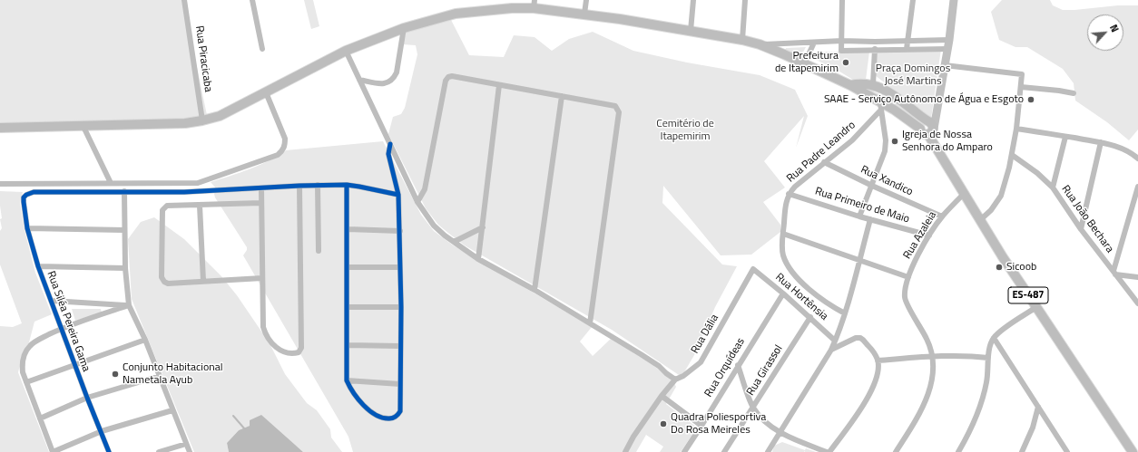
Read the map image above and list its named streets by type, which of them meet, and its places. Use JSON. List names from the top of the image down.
{
  "streets": {
    "main road": ["ES-487"],
    "street": [
      "Rua Piracicaba",
      "Rua Padre Leandro",
      "Rua Xandico",
      "Rua Primeiro de Maio",
      "Rua João Bechara",
      "Rua Azaleia",
      "Rua Hortênsia",
      "Rua Siléa Pereira Gama",
      "Rua Dália",
      "Rua Orquídeas",
      "Rua Girassol"
    ]
  },
  "crossings": [
    ["Rua Padre Leandro", "Rua Xandico"],
    ["Rua Padre Leandro", "Rua Primeiro de Maio"],
    ["Rua Padre Leandro", "ES-487"],
    ["Rua Xandico", "Rua Azaleia"],
    ["Rua Primeiro de Maio", "Rua Azaleia"],
    ["Rua Azaleia", "ES-487"],
    ["Rua Hortênsia", "Rua Dália"],
    ["Rua Hortênsia", "Rua Orquídeas"],
    ["Rua Hortênsia", "Rua Girassol"]
  ],
  "parks": ["Praça Domingos José Martins", "Cemitério de Itapemirim"],
  "places": [
    "Prefeitura de Itapemirim",
    "SAAE - Serviço Autônomo de Água e Esgoto",
    "Igreja de Nossa Senhora do Amparo",
    "Sicoob",
    "Conjunto Habitacional Nametala Ayub",
    "Quadra Poliesportiva Do Rosa Meireles"
  ],
  "north": "top right"
}
